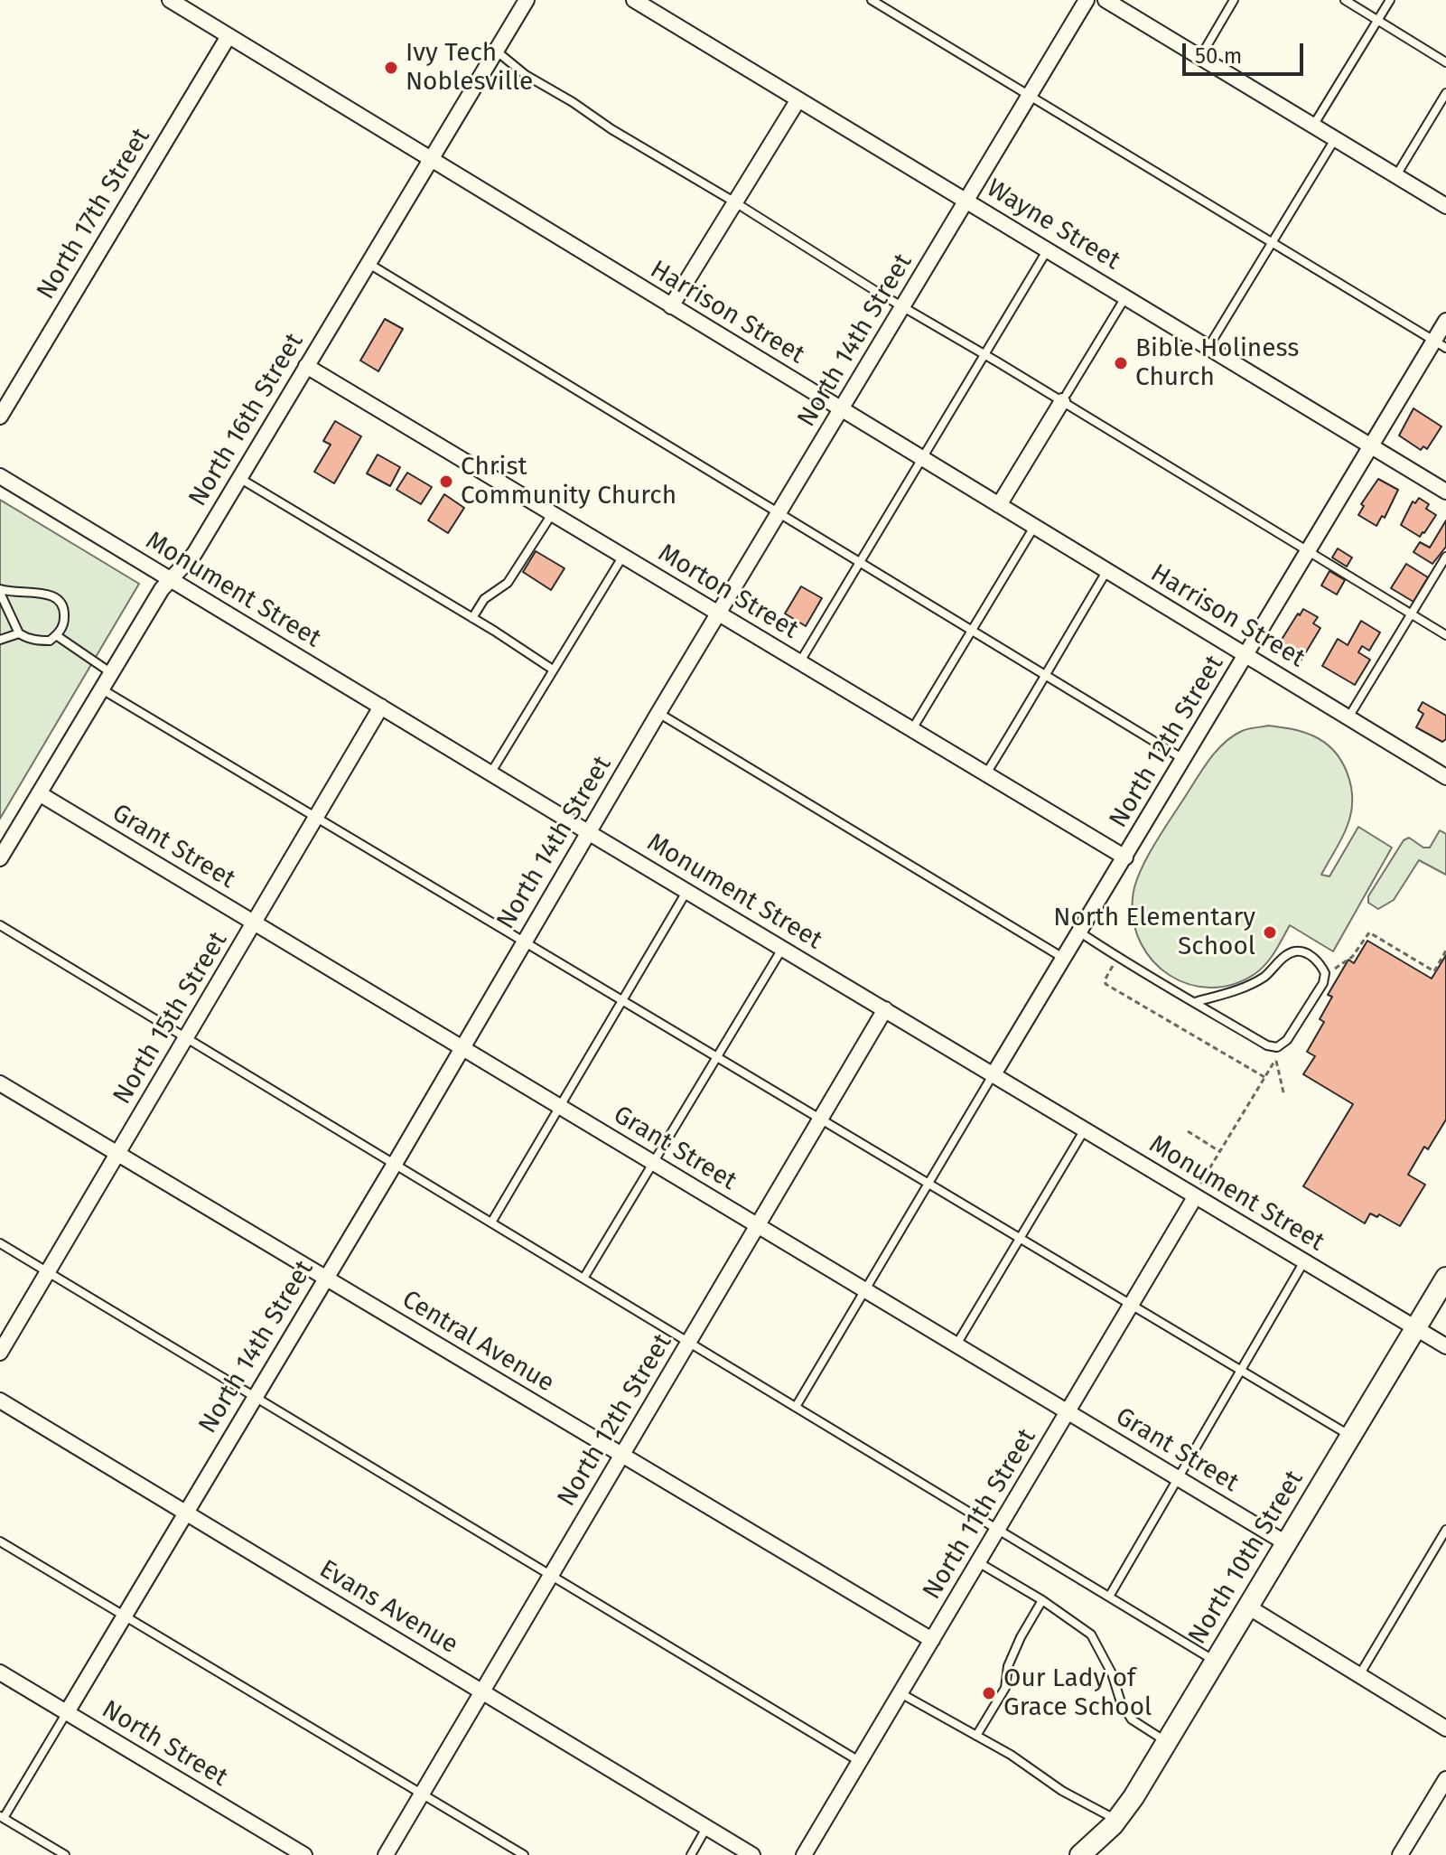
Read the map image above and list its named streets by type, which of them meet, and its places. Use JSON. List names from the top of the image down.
{
  "streets": {
    "main road": ["North 10th Street"],
    "street": [
      "North 17th Street",
      "Wayne Street",
      "Harrison Street",
      "North 14th Street",
      "North 16th Street",
      "Monument Street",
      "Morton Street",
      "North 12th Street",
      "Grant Street",
      "North 15th Street",
      "Central Avenue",
      "North 11th Street",
      "Evans Avenue",
      "North Street"
    ]
  },
  "crossings": [
    ["North 17th Street", "Harrison Street"],
    ["Wayne Street", "North 14th Street"],
    ["Wayne Street", "North 12th Street"],
    ["Harrison Street", "North 14th Street"],
    ["Harrison Street", "North 16th Street"],
    ["Harrison Street", "North 12th Street"],
    ["North 14th Street", "Monument Street"],
    ["North 14th Street", "Morton Street"],
    ["North 14th Street", "Grant Street"],
    ["North 14th Street", "Central Avenue"],
    ["North 14th Street", "Evans Avenue"],
    ["North 14th Street", "North Street"],
    ["North 16th Street", "Monument Street"],
    ["North 16th Street", "Morton Street"],
    ["North 16th Street", "Grant Street"],
    ["Monument Street", "North 12th Street"],
    ["Monument Street", "North 15th Street"],
    ["Monument Street", "North 11th Street"],
    ["Monument Street", "North 10th Street"],
    ["Morton Street", "North 12th Street"],
    ["North 12th Street", "Grant Street"],
    ["North 12th Street", "Central Avenue"],
    ["North 12th Street", "Evans Avenue"],
    ["Grant Street", "North 15th Street"],
    ["Grant Street", "North 11th Street"],
    ["Grant Street", "North 10th Street"],
    ["North 15th Street", "Central Avenue"],
    ["Central Avenue", "North 11th Street"]
  ],
  "places": [
    "Ivy Tech Noblesville",
    "Bible Holiness Church",
    "Christ Community Church",
    "North Elementary School",
    "Our Lady of Grace School"
  ],
  "scale_bar": "50 m"
}
